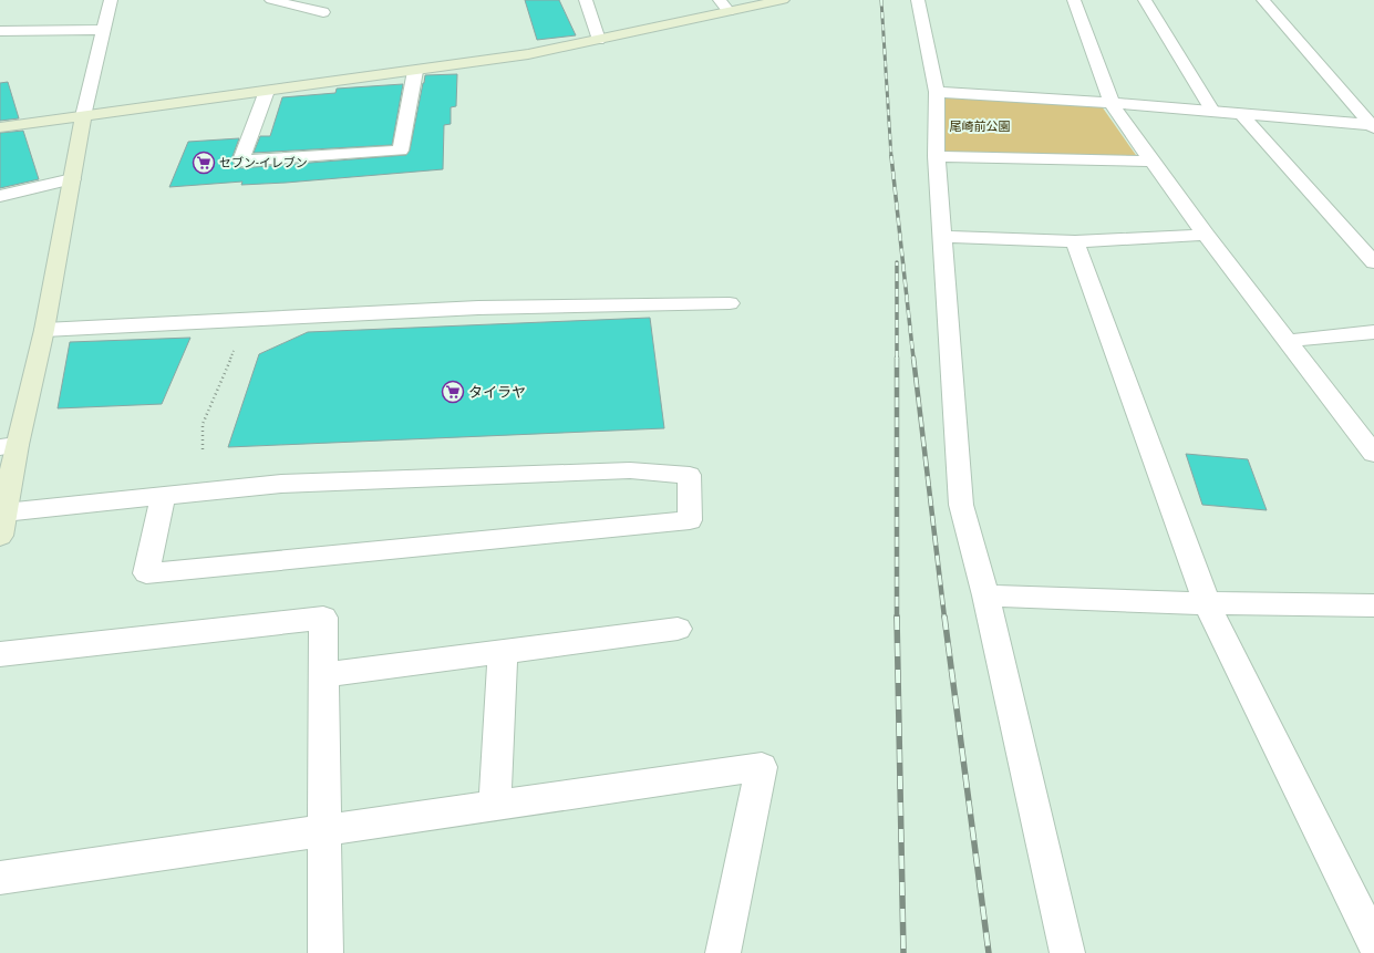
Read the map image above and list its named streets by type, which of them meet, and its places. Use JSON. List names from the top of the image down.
{
  "parks": ["尾崎前公園"],
  "places": {
    "supermarket": ["セブン-イレブン", "タイラヤ"]
  }
}
